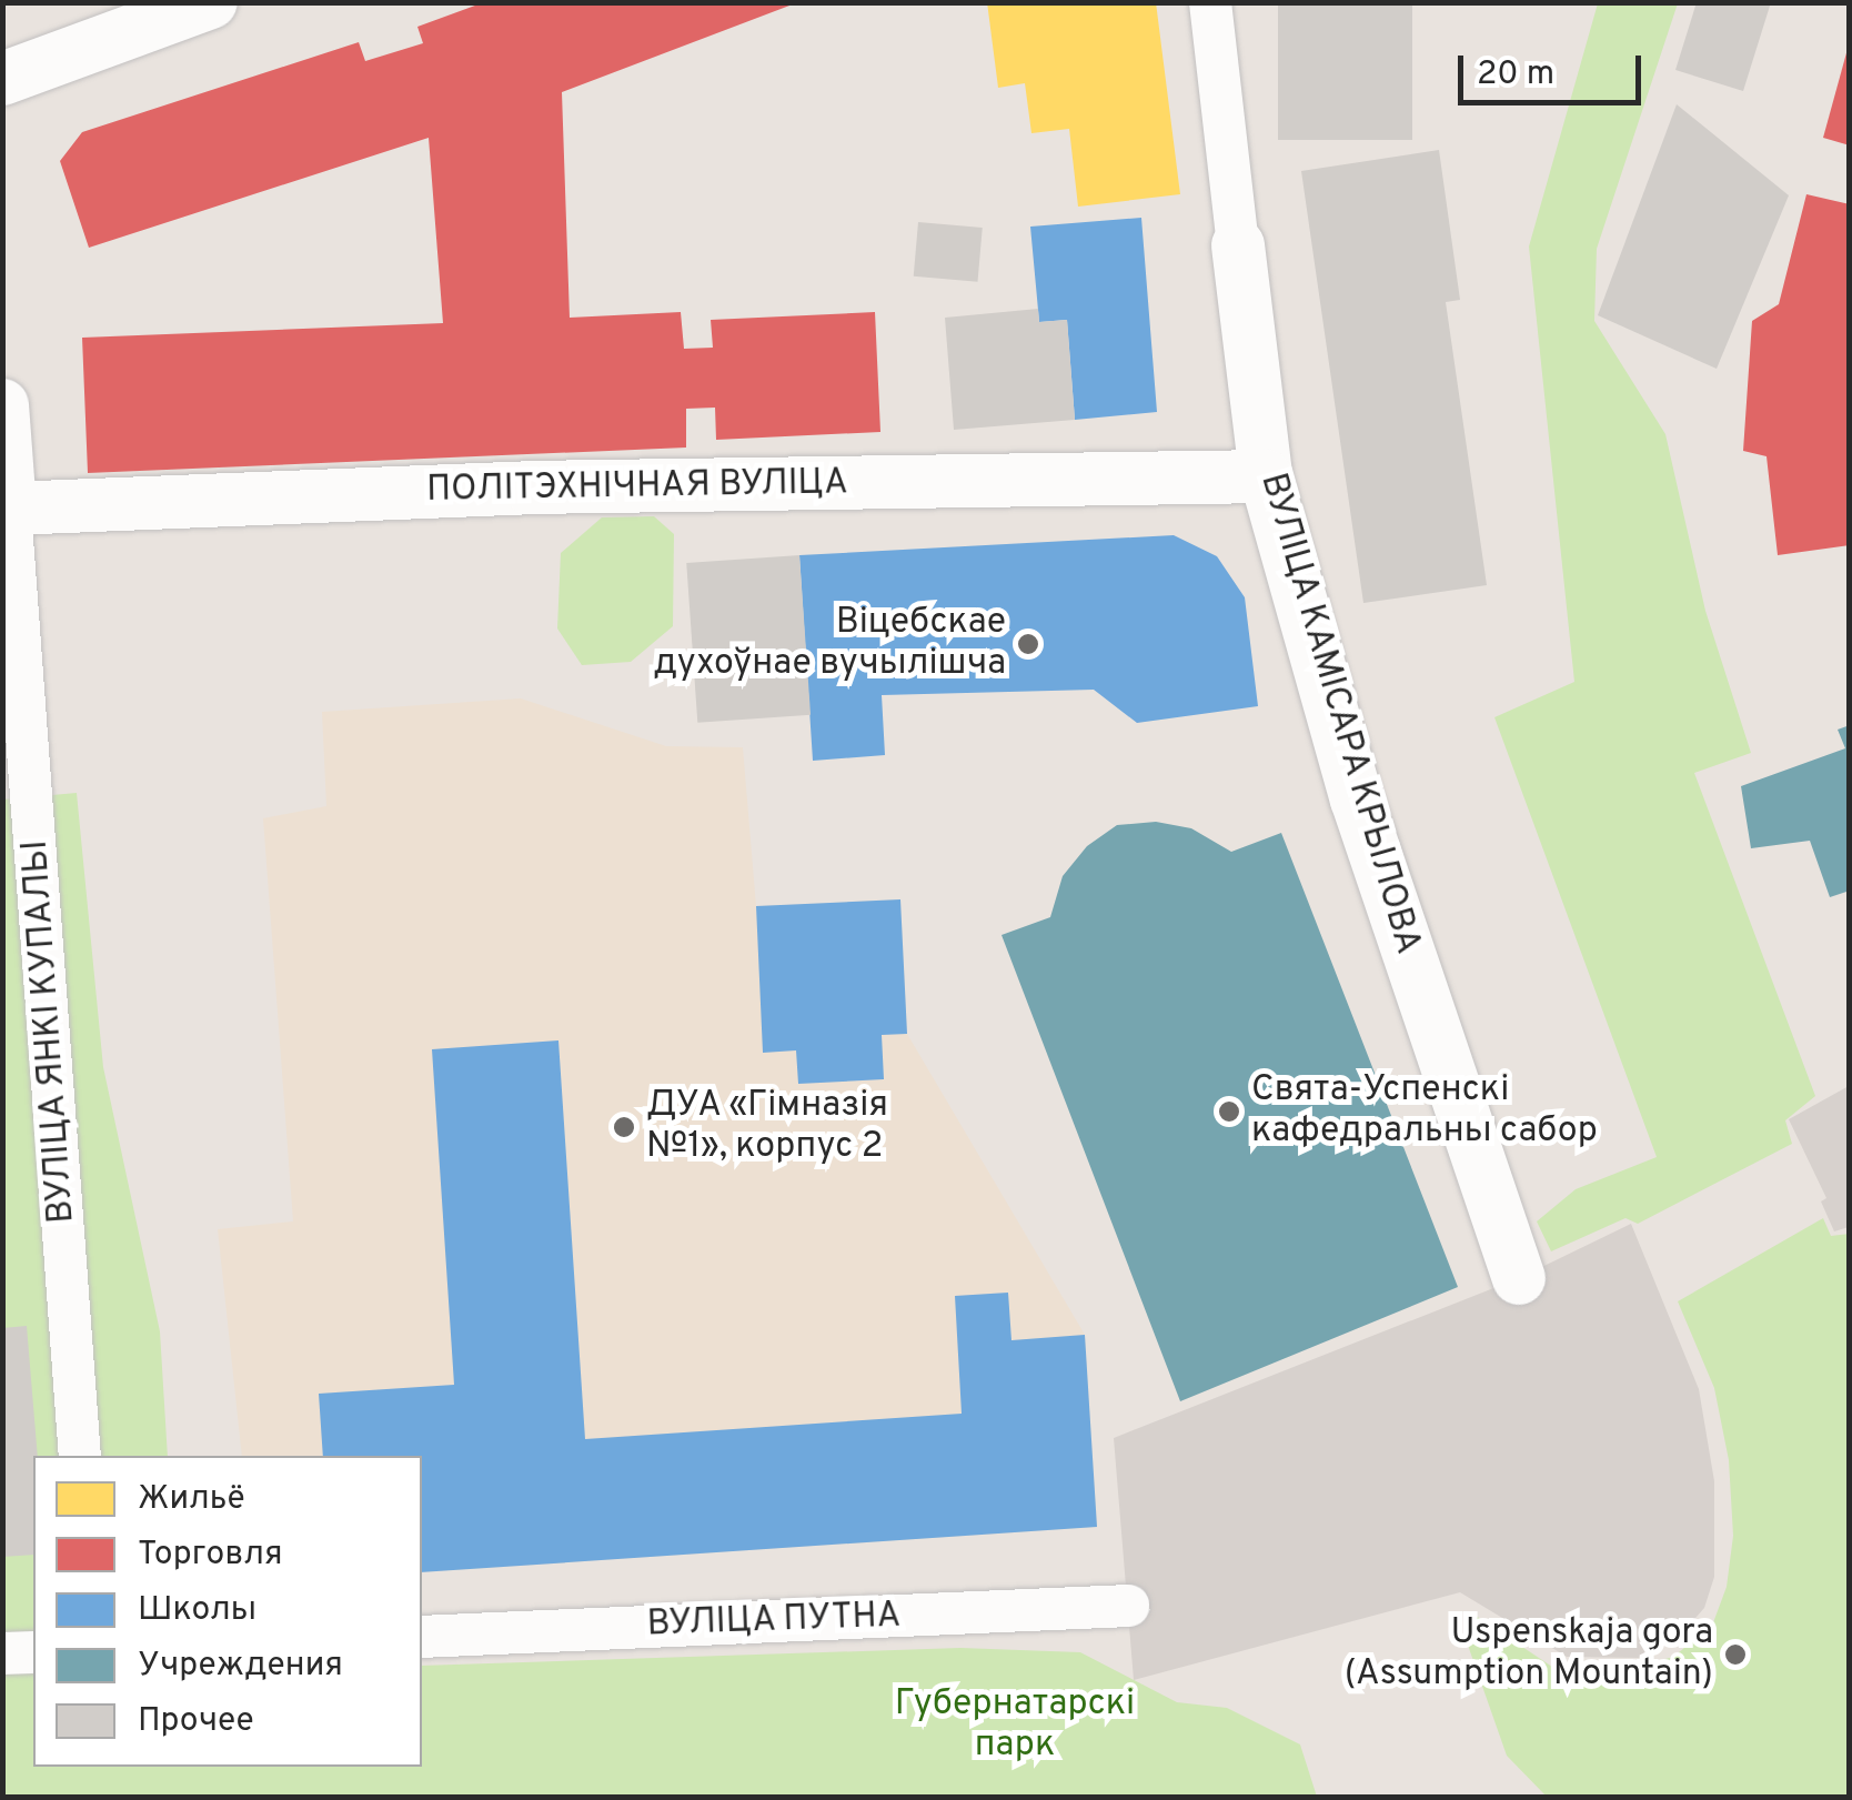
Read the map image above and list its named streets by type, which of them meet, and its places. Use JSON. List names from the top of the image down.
{
  "streets": {
    "street": [
      "ПОЛІТЭХНІЧНАЯ ВУЛІЦА",
      "ВУЛІЦА КАМІСАРА КРЫЛОВА",
      "ВУЛІЦА ЯНКІ КУПАЛЫ",
      "ВУЛІЦА ПУТНА"
    ]
  },
  "crossings": [
    ["ПОЛІТЭХНІЧНАЯ ВУЛІЦА", "ВУЛІЦА КАМІСАРА КРЫЛОВА"],
    ["ПОЛІТЭХНІЧНАЯ ВУЛІЦА", "ВУЛІЦА ЯНКІ КУПАЛЫ"]
  ],
  "parks": ["Губернатарскі парк"],
  "places": [
    "Віцебскае духоўнае вучылішча",
    "Свята-Успенскі кафедральны сабор",
    "ДУА «Гімназія №1», корпус 2",
    "Uspenskaja gora (Assumption Mountain)"
  ],
  "legend": [
    "Жильё",
    "Торговля",
    "Школы",
    "Учреждения",
    "Прочее"
  ],
  "scale_bar": "20 m"
}
